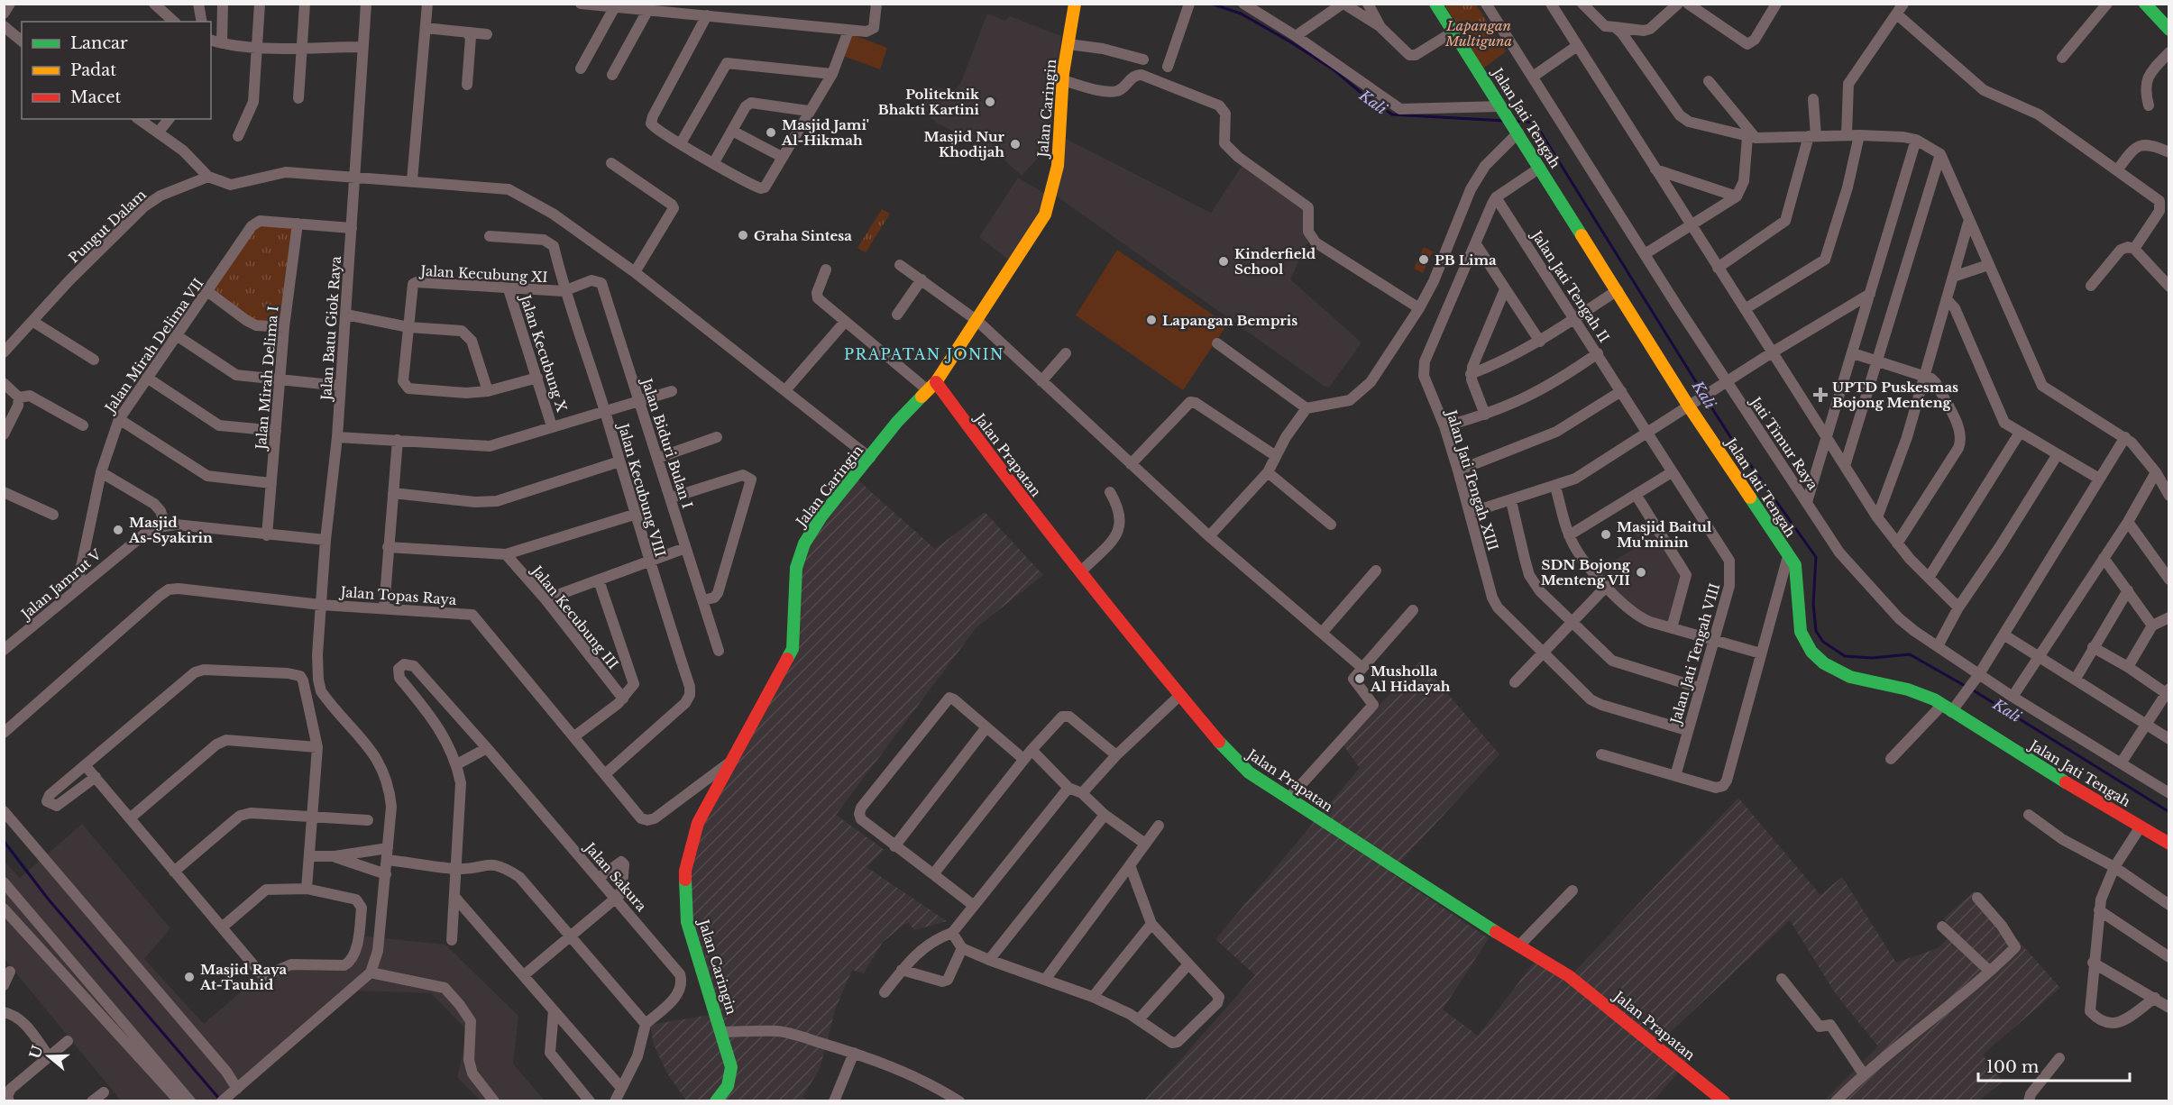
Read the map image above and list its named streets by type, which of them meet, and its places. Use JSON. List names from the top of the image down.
{
  "streets": {
    "main road": ["Jalan Caringin", "Jalan Jati Tengah", "Jalan Prapatan"],
    "street": [
      "Pungut Dalam",
      "Jalan Kecubung XI",
      "Jalan Jati Tengah II",
      "Jalan Batu Giok Raya",
      "Jalan Mirah Delima VII",
      "Jalan Kecubung X",
      "Jalan Mirah Delima I",
      "Jalan Biduri Bulan I",
      "Jati Timur Raya",
      "Jalan Jati Tengah XIII",
      "Jalan Kecubung VIII",
      "Jalan Jamrut V",
      "Jalan Topas Raya",
      "Jalan Kecubung III",
      "Jalan Jati Tengah VIII",
      "Jalan Sakura"
    ]
  },
  "crossings": [
    ["Jalan Caringin", "Jalan Prapatan"],
    ["Jalan Caringin", "Jalan Topas Raya"],
    ["Jalan Kecubung XI", "Jalan Kecubung X"],
    ["Jalan Kecubung XI", "Jalan Biduri Bulan I"],
    ["Jalan Kecubung XI", "Jalan Kecubung VIII"],
    ["Jalan Jati Tengah II", "Jalan Jati Tengah XIII"],
    ["Jalan Jati Tengah II", "Jalan Jati Tengah VIII"],
    ["Jalan Batu Giok Raya", "Jalan Mirah Delima VII"],
    ["Jalan Batu Giok Raya", "Jalan Jamrut V"],
    ["Jalan Batu Giok Raya", "Jalan Topas Raya"],
    ["Jalan Mirah Delima VII", "Jalan Mirah Delima I"],
    ["Jalan Mirah Delima VII", "Jalan Jamrut V"],
    ["Jalan Mirah Delima I", "Jalan Jamrut V"],
    ["Jalan Biduri Bulan I", "Jalan Kecubung VIII"],
    ["Jalan Jati Tengah XIII", "Jalan Jati Tengah VIII"],
    ["Jalan Kecubung VIII", "Jalan Topas Raya"]
  ],
  "districts": ["PRAPATAN JONIN"],
  "water": ["Kali"],
  "parks": ["Lapangan Multiguna"],
  "places": {
    "other": [
      "Politeknik Bhakti Kartini",
      "Masjid Jami' Al-Hikmah",
      "Masjid Nur Khodijah",
      "Graha Sintesa",
      "PB Lima",
      "Kinderfield School",
      "Lapangan Bempris",
      "Masjid As-Syakirin",
      "Masjid Baitul Mu'minin",
      "SDN Bojong Menteng VII",
      "Musholla Al Hidayah",
      "Masjid Raya At-Tauhid"
    ],
    "health": ["UPTD Puskesmas Bojong Menteng"]
  },
  "legend": ["Lancar", "Padat", "Macet"],
  "scale_bar": "100 m",
  "north": "left"
}
